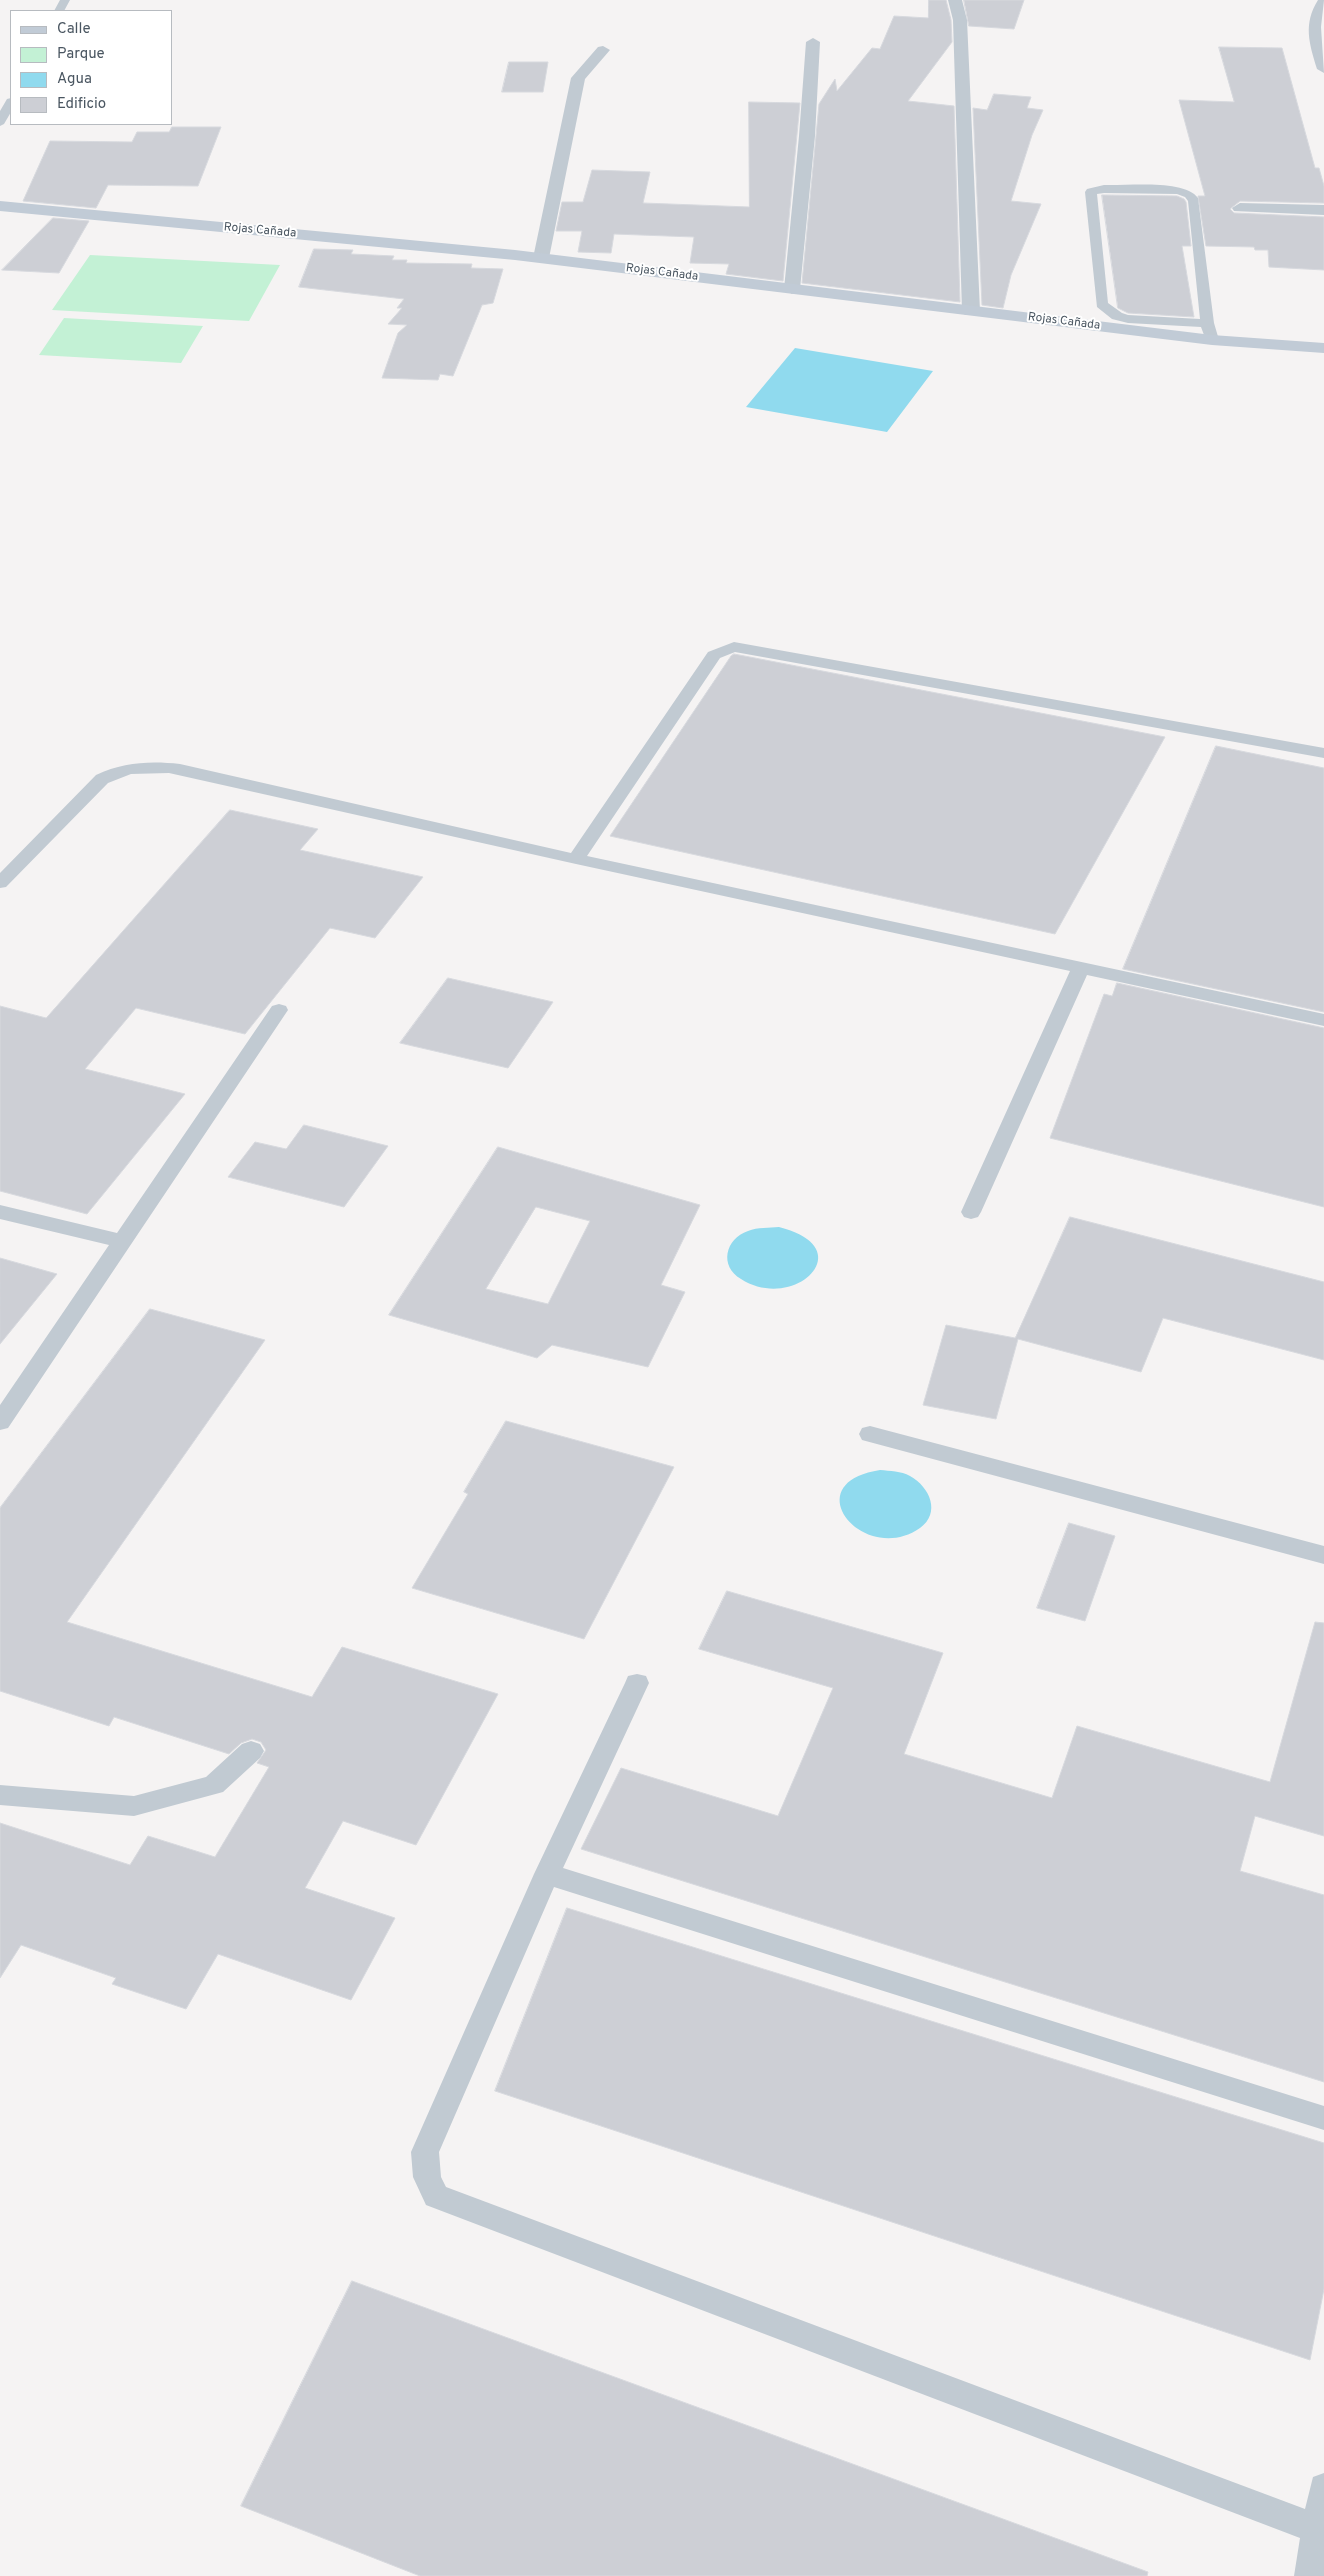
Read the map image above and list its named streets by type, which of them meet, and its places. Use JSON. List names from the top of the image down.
{
  "streets": {
    "main road": ["Rojas Cañada"]
  },
  "legend": [
    "Calle",
    "Parque",
    "Agua",
    "Edificio"
  ]
}
